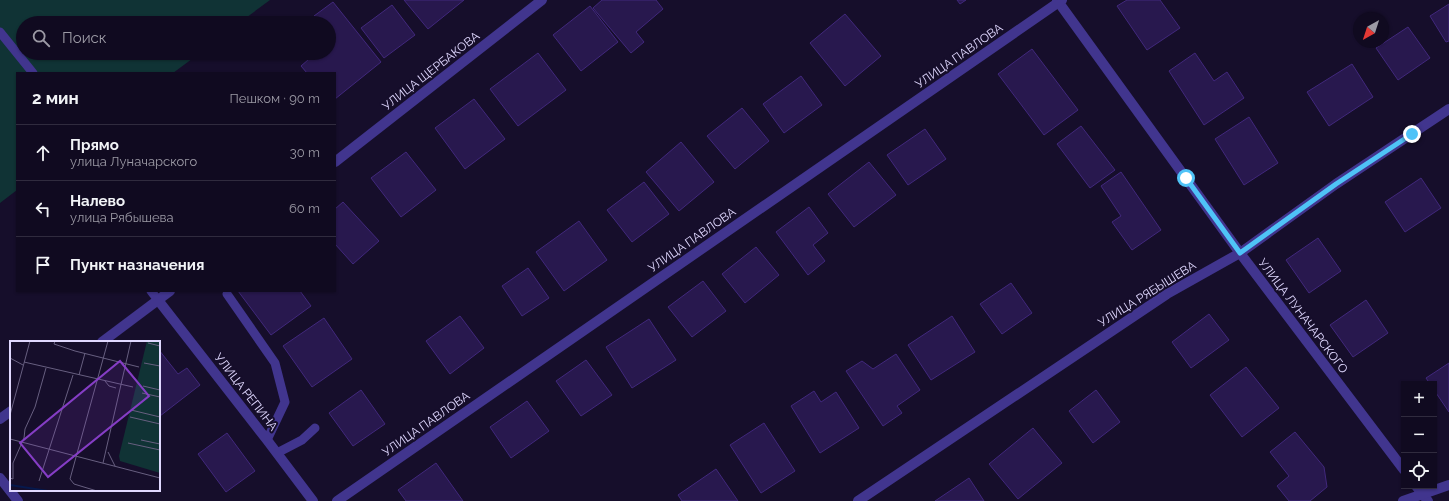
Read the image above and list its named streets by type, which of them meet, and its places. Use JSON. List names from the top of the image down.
{
  "streets": {
    "street": [
      "УЛИЦА ПАВЛОВА",
      "УЛИЦА ЩЕРБАКОВА",
      "УЛИЦА РЯБЫШЕВА",
      "УЛИЦА ЛУНАЧАРСКОГО",
      "УЛИЦА РЕПИНА"
    ]
  },
  "crossings": [
    ["УЛИЦА ПАВЛОВА", "УЛИЦА ЛУНАЧАРСКОГО"],
    ["УЛИЦА РЯБЫШЕВА", "УЛИЦА ЛУНАЧАРСКОГО"]
  ],
  "north": "bottom left",
  "page": {
    "search": "Поиск",
    "heading": ["2 мин", "Пешком · 90 m"],
    "list": [
      ["Прямо", "улица Луначарского", "30 m"],
      ["Налево", "улица Рябышева", "60 m"],
      "Пункт назначения"
    ],
    "map_buttons": ["+", "−"]
  }
}
